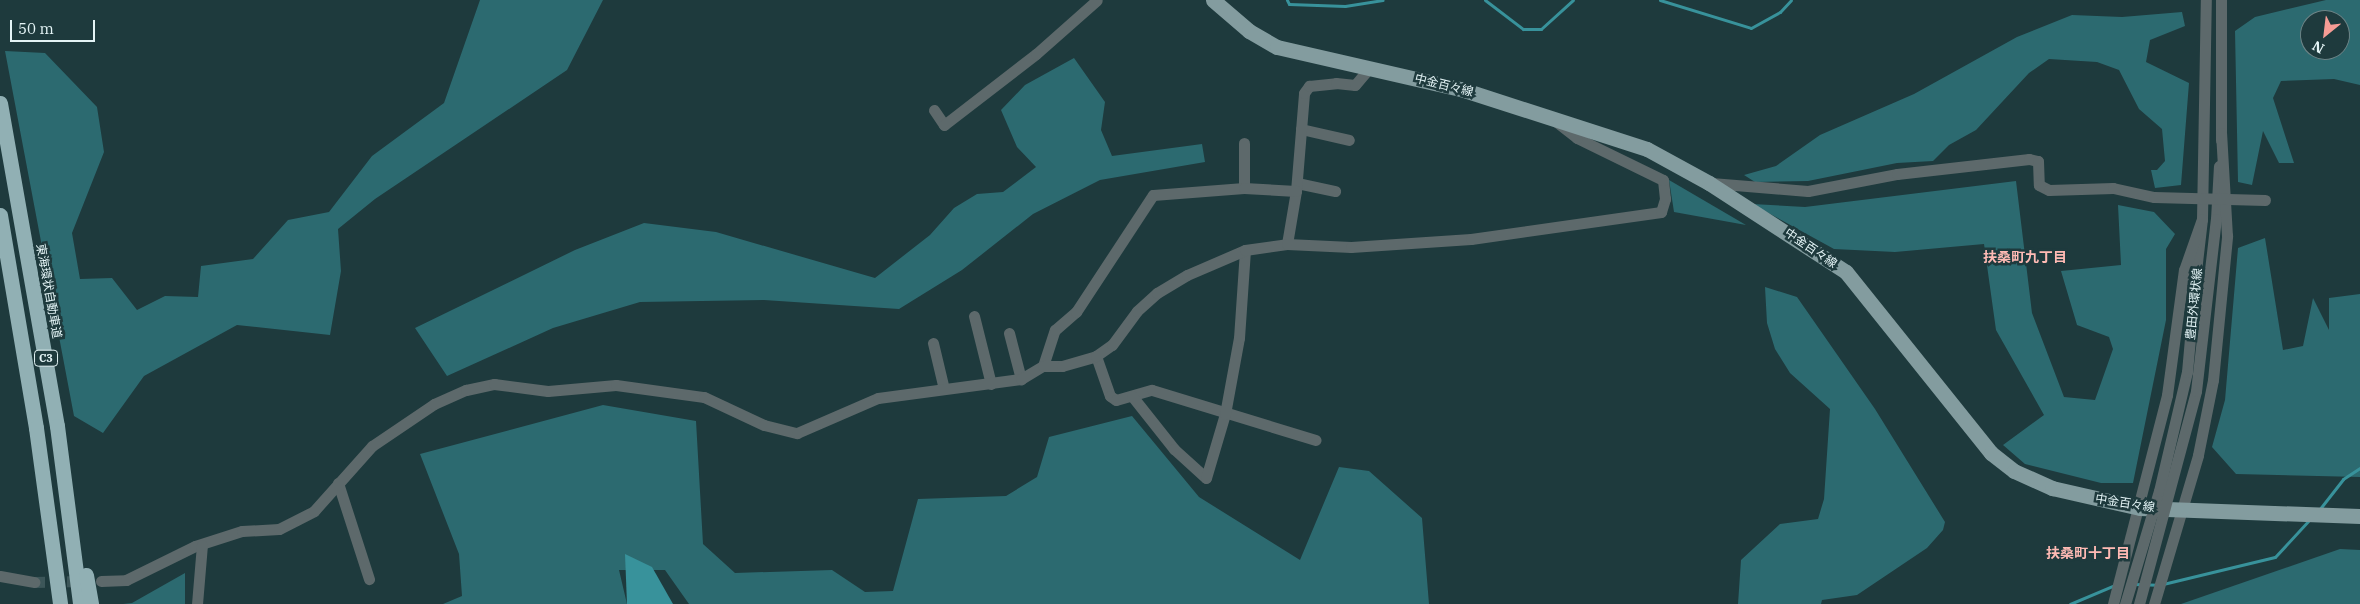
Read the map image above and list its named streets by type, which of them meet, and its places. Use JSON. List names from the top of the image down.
{
  "streets": {
    "highway": ["東海環状自動車道", "C3"],
    "main road": ["中金百々線"],
    "street": ["豊田外環状線"]
  },
  "districts": ["扶桑町九丁目", "扶桑町十丁目"],
  "scale_bar": "50 m",
  "north": "bottom left"
}
